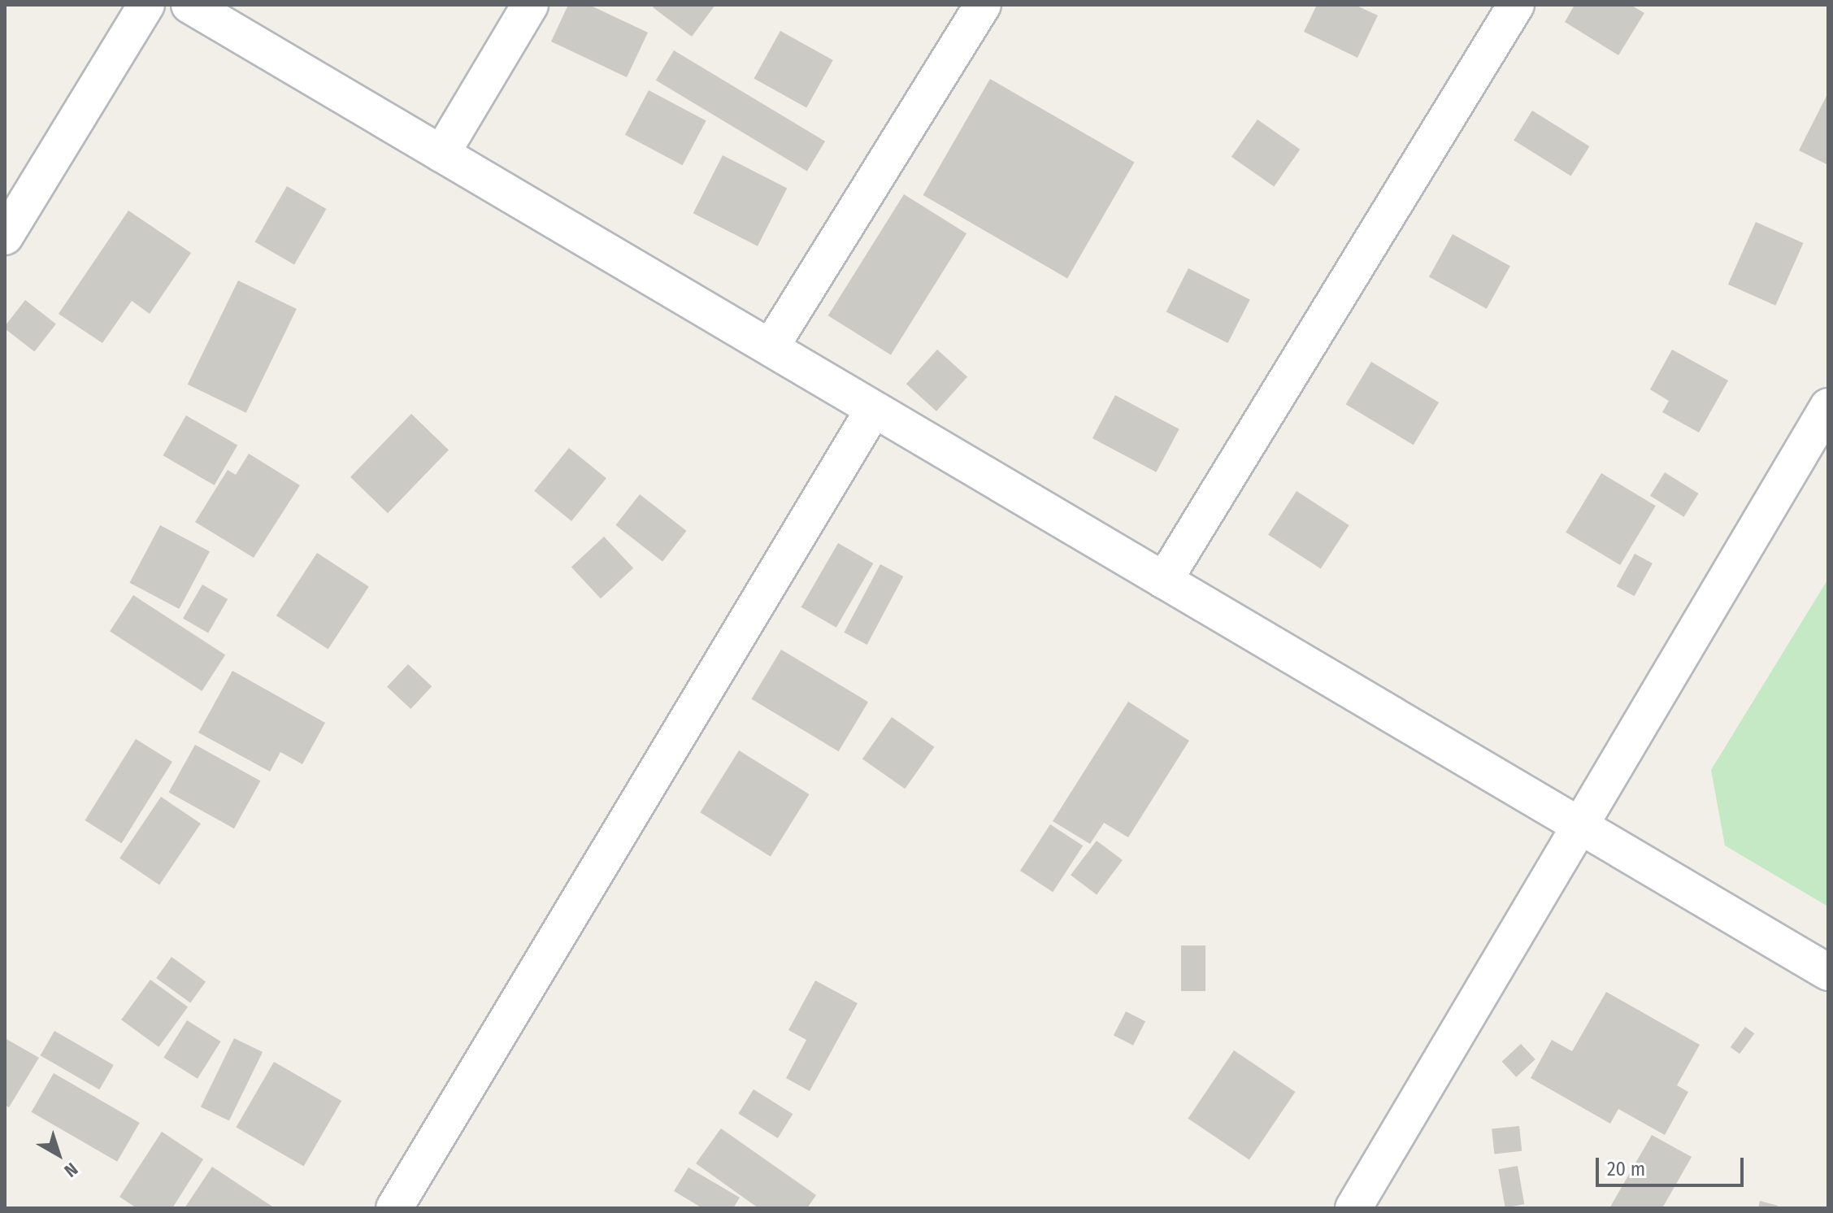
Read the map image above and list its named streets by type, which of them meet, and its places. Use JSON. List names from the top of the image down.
{
  "scale_bar": "20 m",
  "north": "bottom right"
}
